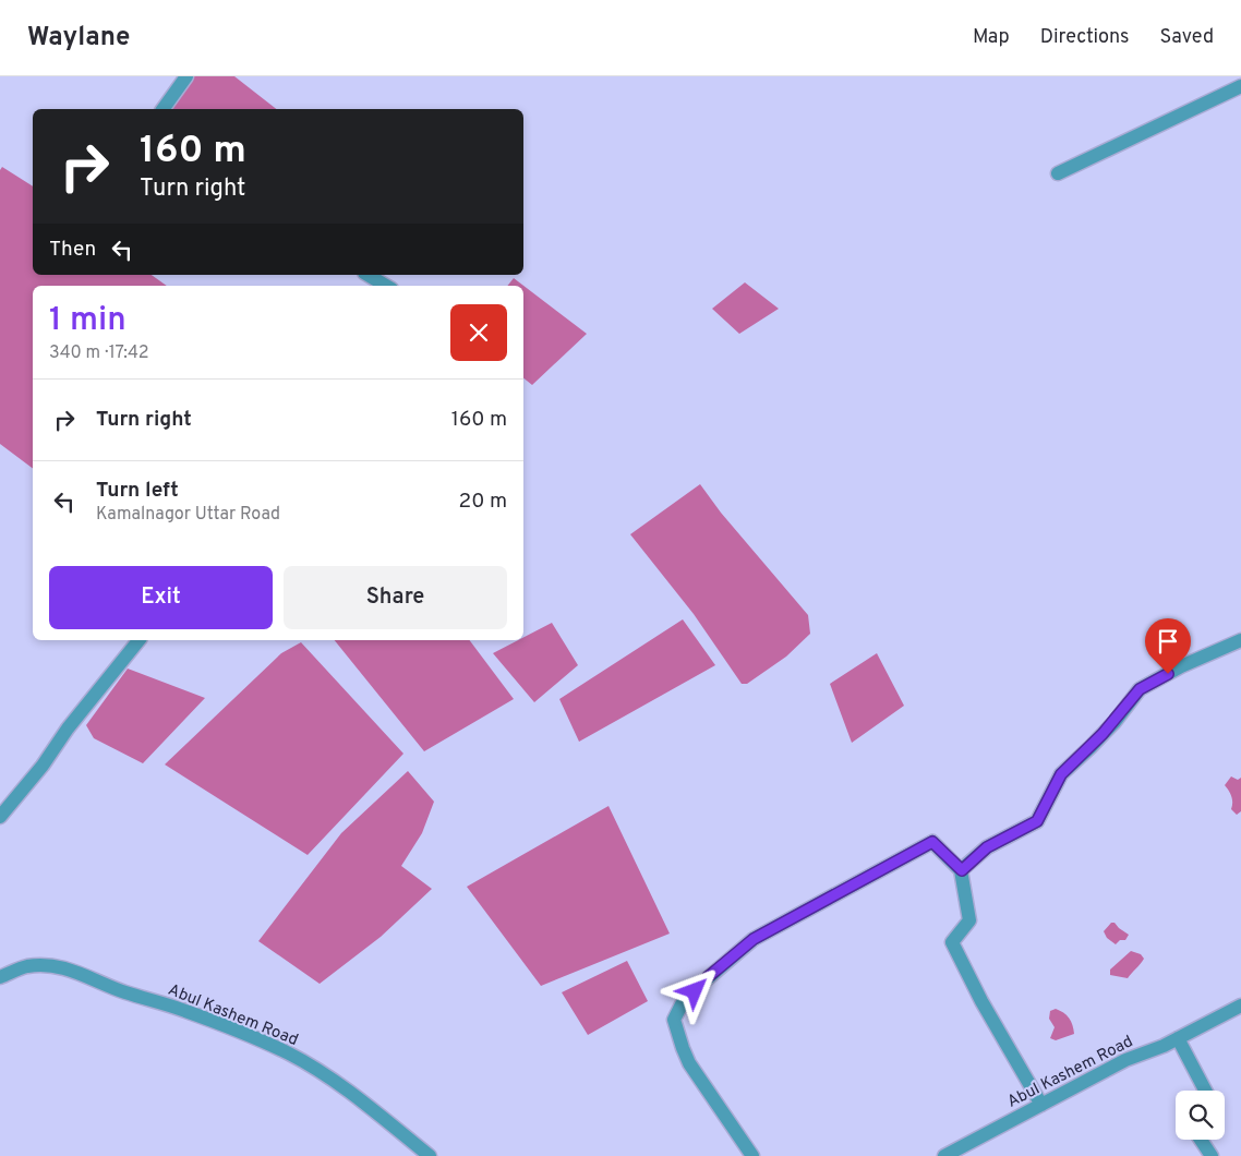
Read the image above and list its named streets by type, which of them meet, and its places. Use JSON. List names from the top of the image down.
{
  "streets": {
    "street": ["Abul Kashem Road"]
  },
  "page": {
    "header": "Waylane",
    "nav": ["Map", "Directions", "Saved"],
    "turn": ["160 m", "Turn right"],
    "then": "Then",
    "heading": ["1 min", "340 m · 17:42"],
    "list": [
      {
        "name": "Turn right",
        "value": "160 m"
      },
      {
        "name": "Turn left",
        "note": "Kamalnagor Uttar Road",
        "value": "20 m"
      }
    ],
    "buttons": ["Exit", "Share"]
  }
}
